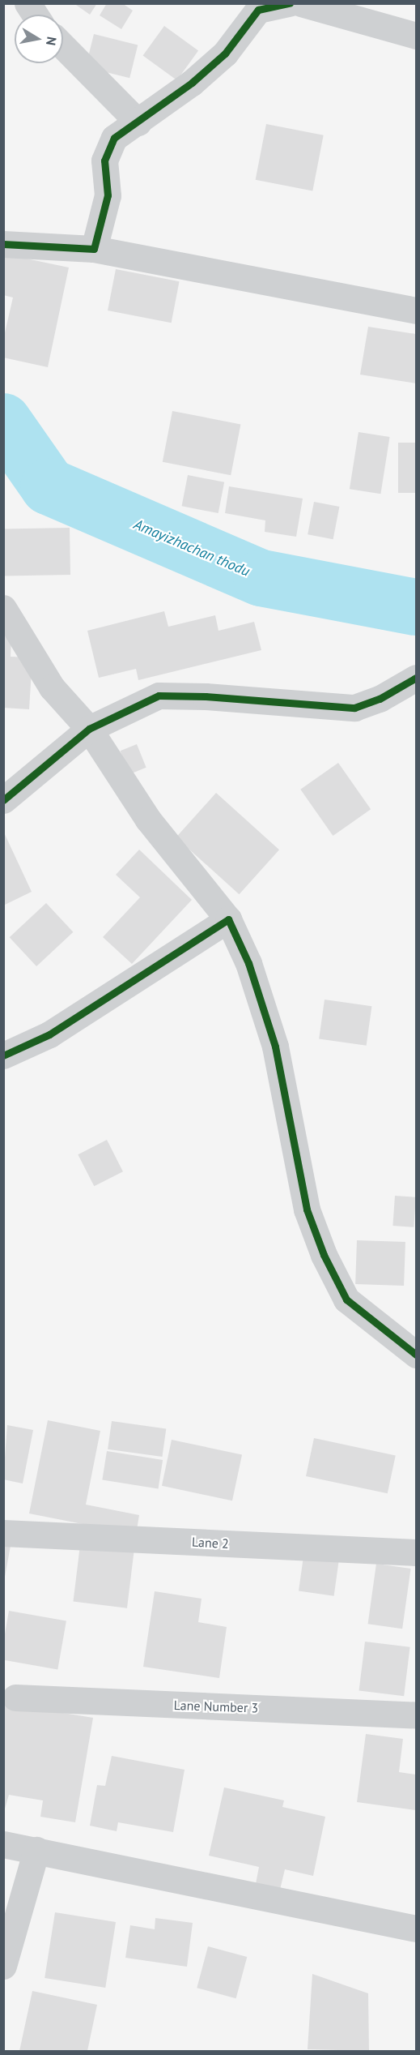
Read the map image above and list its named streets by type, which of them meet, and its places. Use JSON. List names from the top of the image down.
{
  "streets": {
    "street": ["Lane 2", "Lane Number 3"]
  },
  "water": ["Amayizhachan thodu"],
  "north": "right"
}
